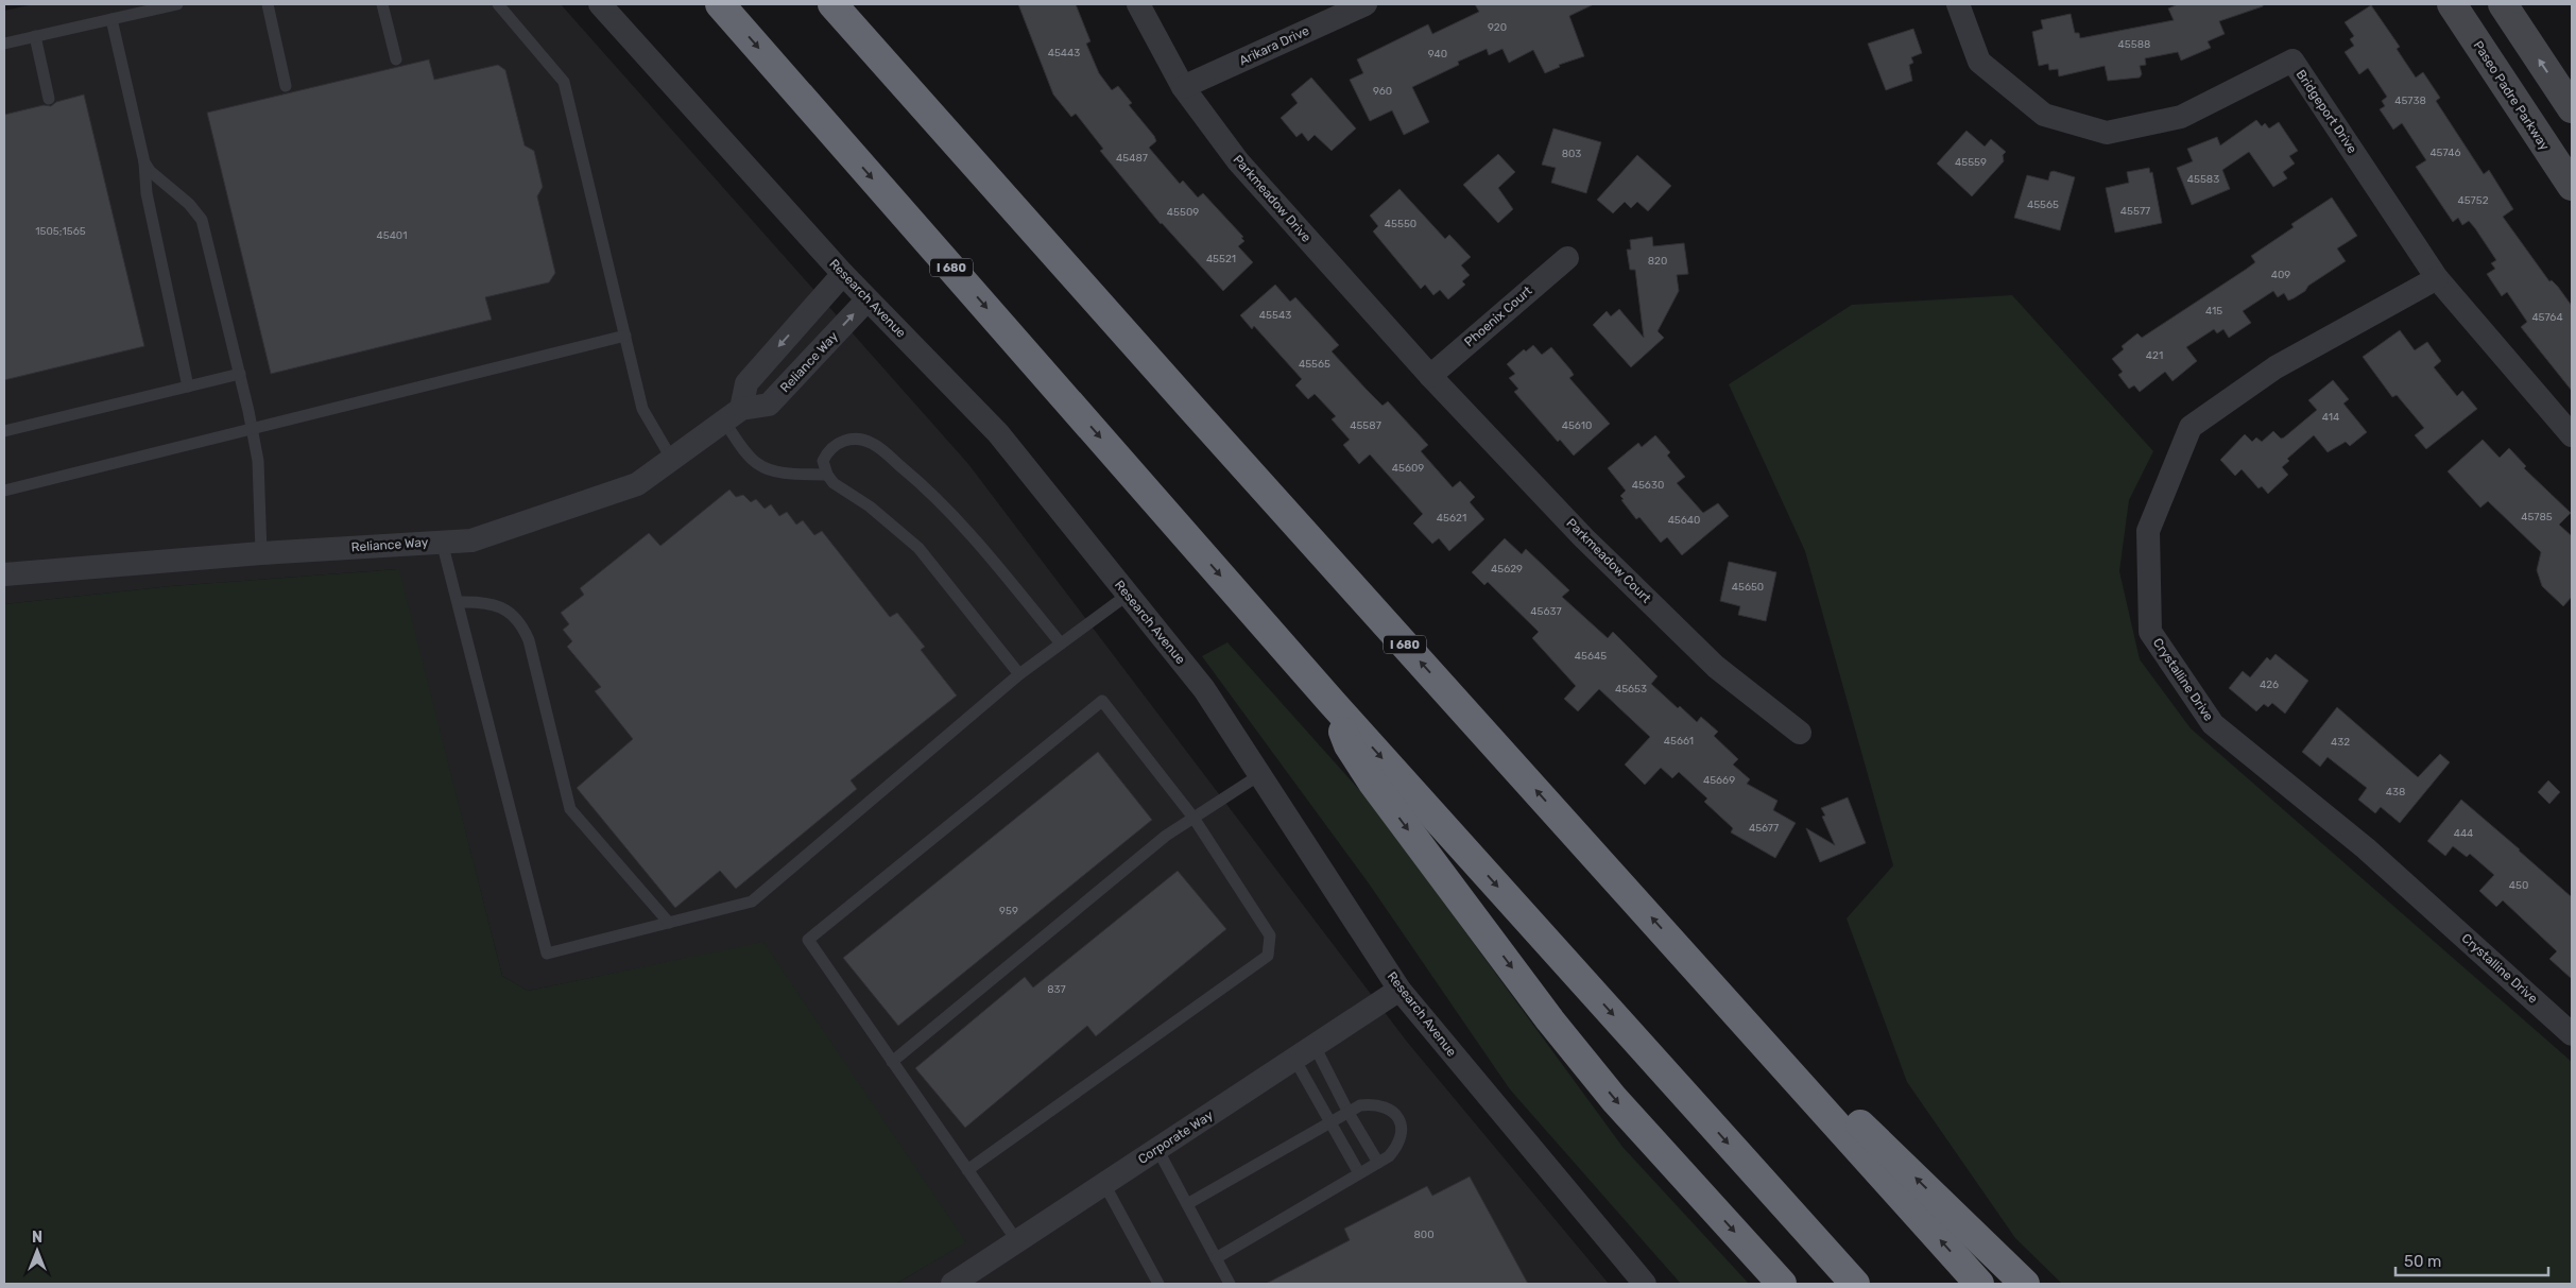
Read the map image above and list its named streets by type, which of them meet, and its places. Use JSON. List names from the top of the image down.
{
  "streets": {
    "highway": ["I 680"],
    "main road": ["Paseo Padre Parkway"],
    "street": [
      "Arikara Drive",
      "Bridgeport Drive",
      "Parkmeadow Drive",
      "Research Avenue",
      "Phoenix Court",
      "Reliance Way",
      "Parkmeadow Court",
      "Crystalline Drive",
      "Corporate Way"
    ]
  },
  "crossings": [
    ["Arikara Drive", "Parkmeadow Drive"],
    ["Bridgeport Drive", "Crystalline Drive"],
    ["Parkmeadow Drive", "Phoenix Court"],
    ["Parkmeadow Drive", "Parkmeadow Court"],
    ["Research Avenue", "Reliance Way"],
    ["Research Avenue", "Corporate Way"],
    ["Phoenix Court", "Parkmeadow Court"]
  ],
  "house_numbers": [
    "920",
    "45588",
    "45443",
    "940",
    "960",
    "45738",
    "45746",
    "803",
    "45487",
    "45559",
    "45583",
    "45752",
    "45565",
    "45577",
    "45509",
    "45550",
    "1505;1565",
    "45401",
    "45521",
    "820",
    "409",
    "415",
    "45543",
    "45764",
    "421",
    "45565",
    "414",
    "45587",
    "45610",
    "45609",
    "45630",
    "45785",
    "45621",
    "45640",
    "45629",
    "45650",
    "45637",
    "45645",
    "426",
    "45653",
    "45661",
    "432",
    "45669",
    "438",
    "45677",
    "444",
    "450",
    "959",
    "837",
    "800"
  ],
  "scale_bar": "50 m",
  "north": "top"
}
